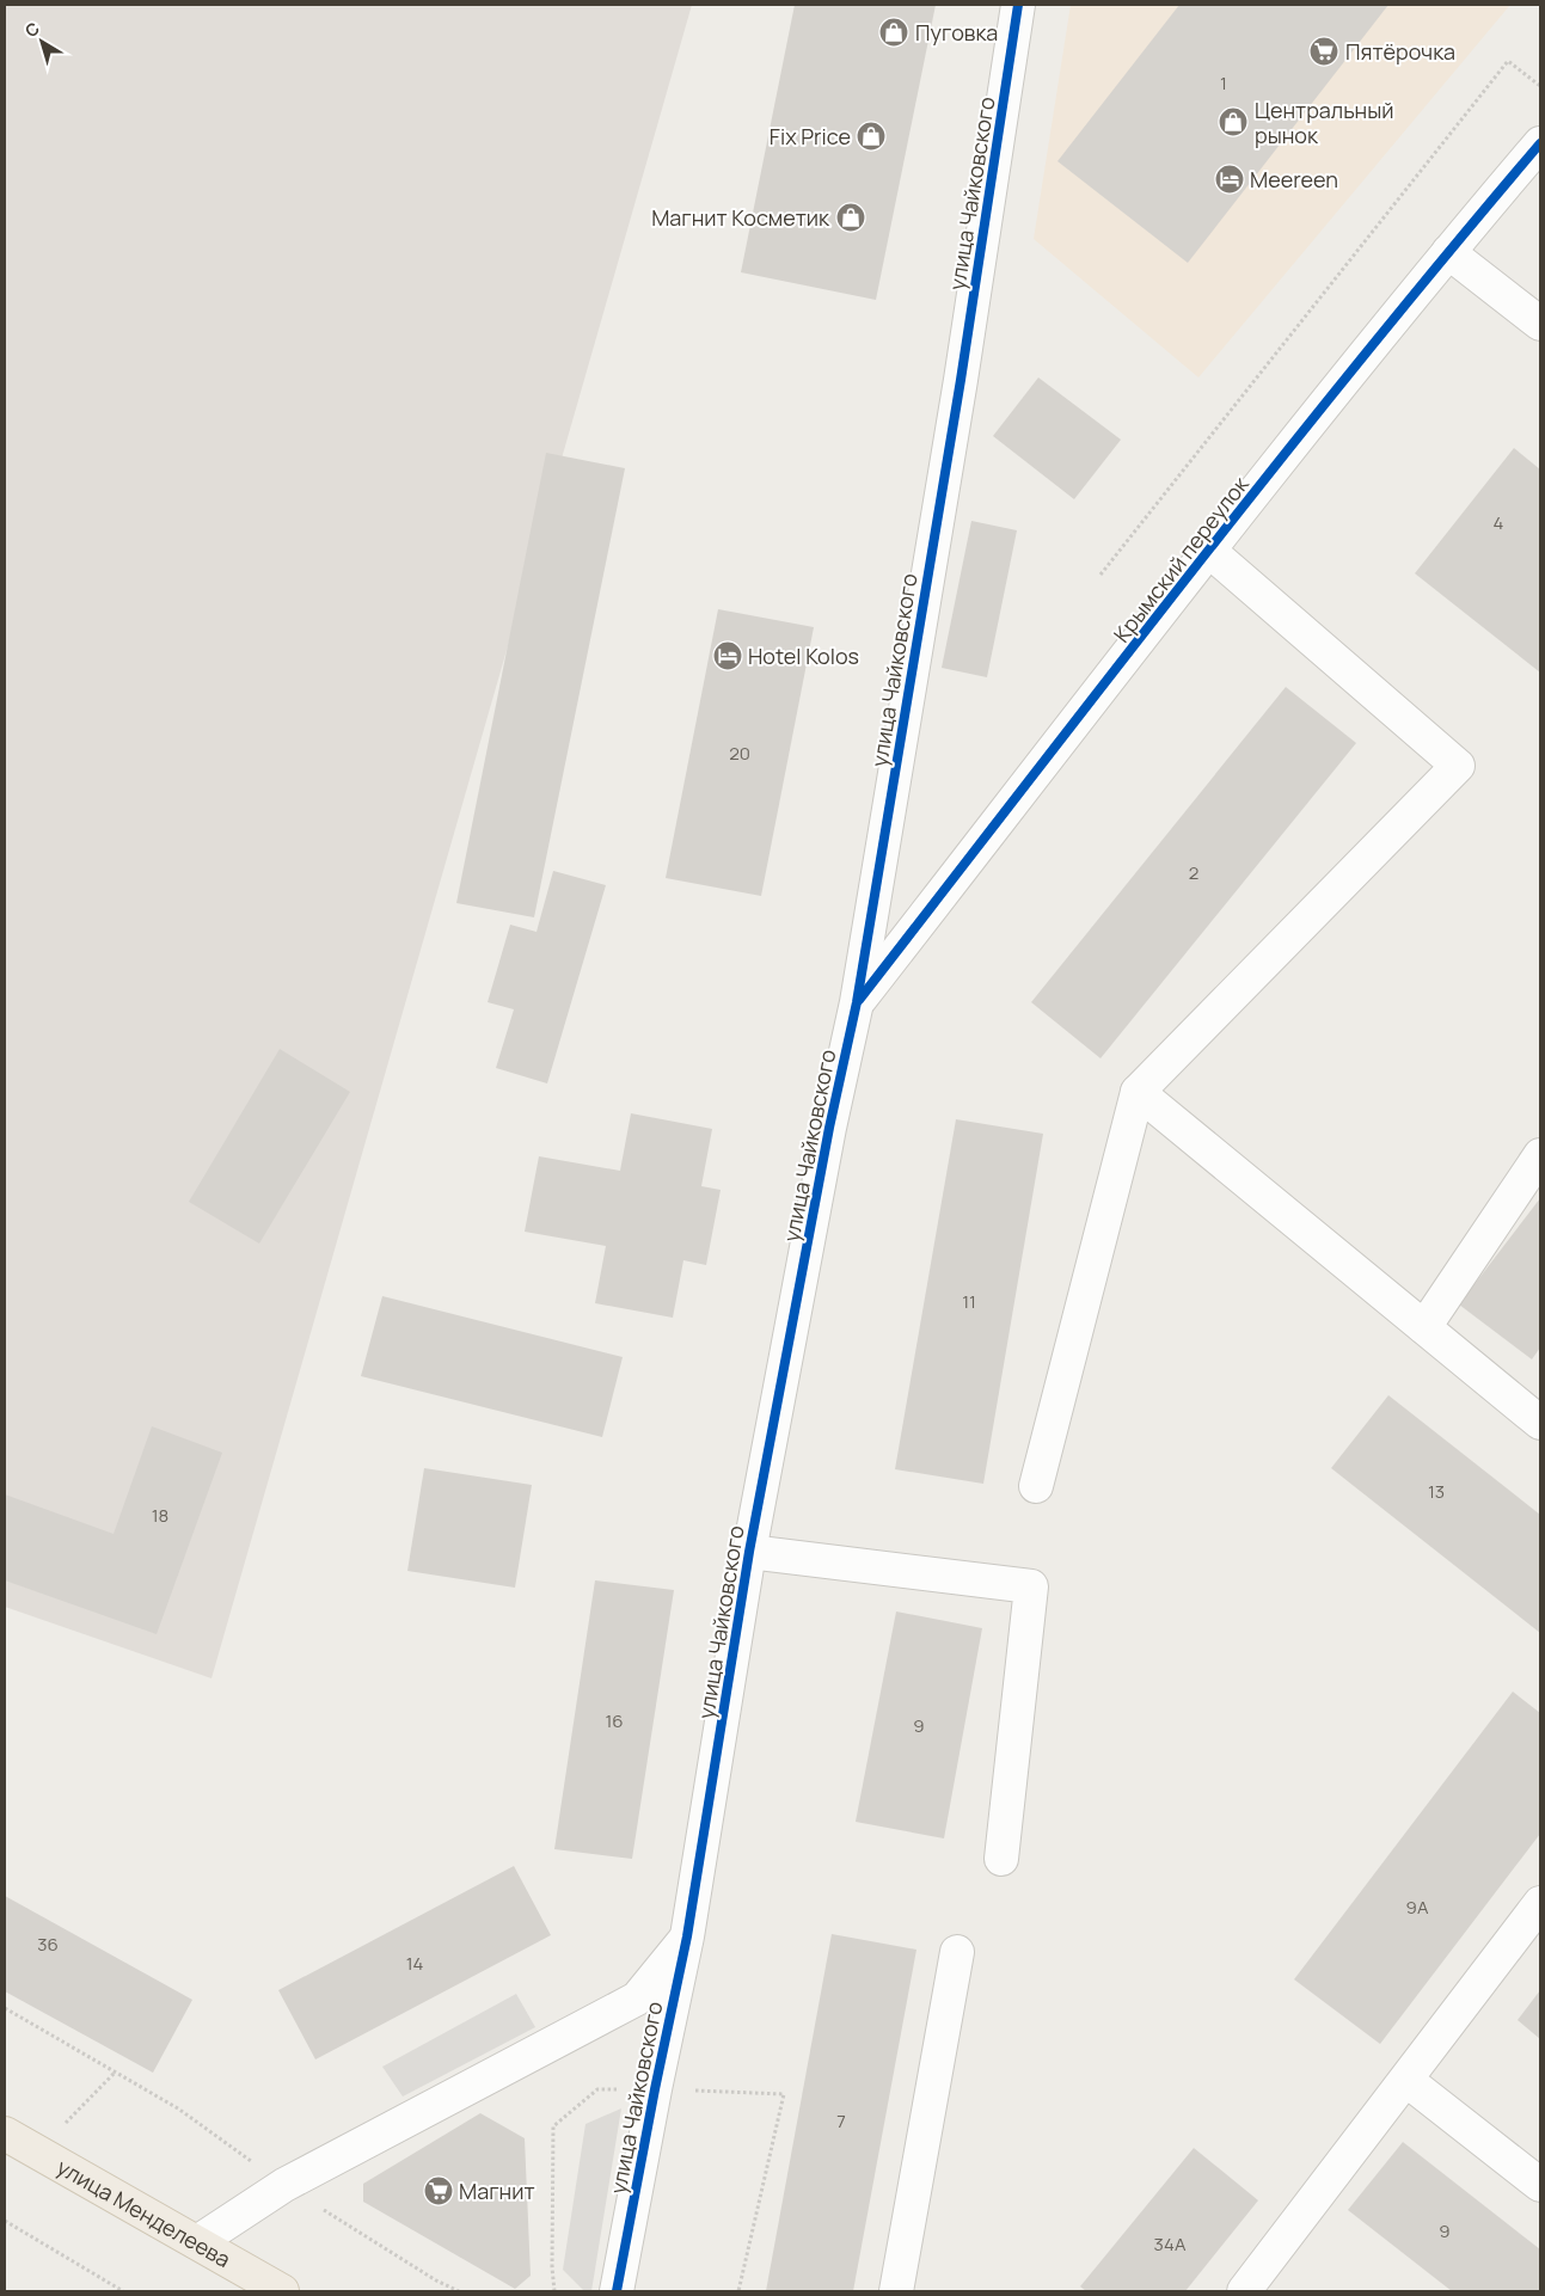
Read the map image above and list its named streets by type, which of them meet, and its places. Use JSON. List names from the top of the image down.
{
  "streets": {
    "main road": ["улица Менделеева"],
    "street": ["улица Чайковского", "Крымский переулок"]
  },
  "crossings": [
    ["улица Чайковского", "Крымский переулок"],
    ["улица Чайковского", "улица Менделеева"]
  ],
  "places": {
    "shop": [
      "Пуговка",
      "Центральный рынок",
      "Fix Price",
      "Магнит Косметик"
    ],
    "supermarket": ["Пятёрочка", "Магнит"],
    "hotel": ["Meereen", "Hotel Kolos"]
  },
  "house_numbers": [
    "1",
    "4",
    "20",
    "2",
    "11",
    "13",
    "18",
    "16",
    "9",
    "9А",
    "36",
    "14",
    "7",
    "9",
    "34А"
  ],
  "north": "top left"
}
